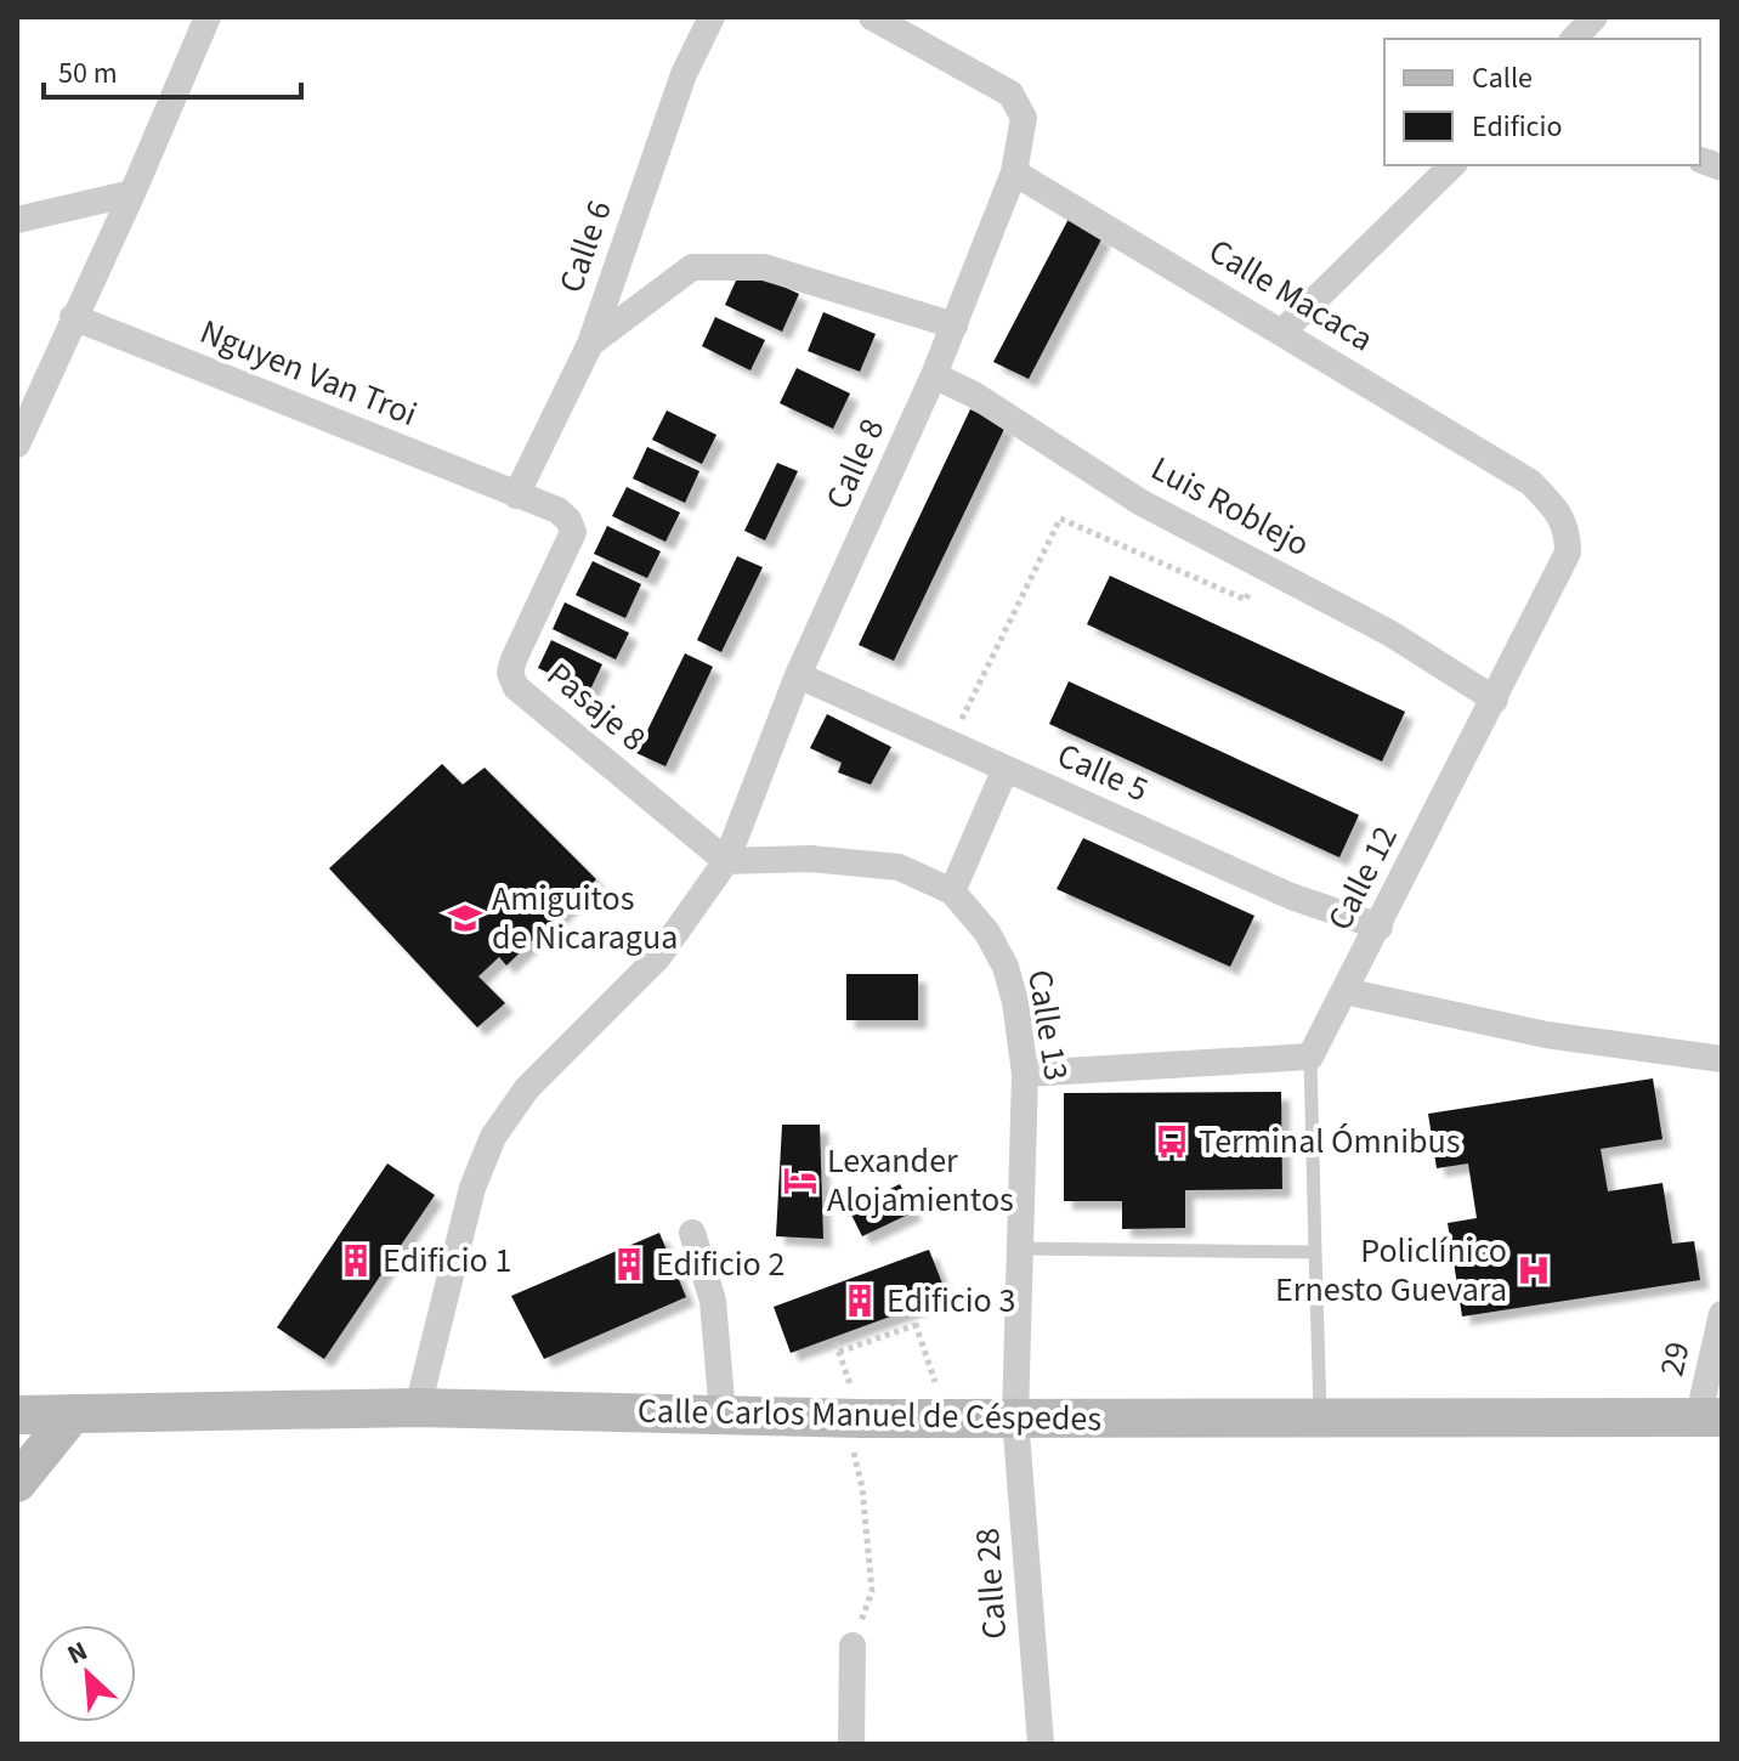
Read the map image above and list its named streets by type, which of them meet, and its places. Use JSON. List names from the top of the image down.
{
  "streets": {
    "main road": ["Calle Carlos Manuel de Céspedes"],
    "street": [
      "Calle 6",
      "Calle Macaca",
      "Nguyen Van Troi",
      "Calle 8",
      "Luis Roblejo",
      "Pasaje 8",
      "Calle 5",
      "Calle 12",
      "Calle 13",
      "29",
      "Calle 28"
    ]
  },
  "crossings": [
    ["Calle 6", "Nguyen Van Troi"],
    ["Calle Macaca", "Calle 8"],
    ["Calle Macaca", "Calle 12"],
    ["Nguyen Van Troi", "Pasaje 8"],
    ["Calle 8", "Luis Roblejo"],
    ["Calle 8", "Pasaje 8"],
    ["Calle 8", "Calle 5"],
    ["Calle 8", "Calle 13"],
    ["Calle 8", "Calle Carlos Manuel de Céspedes"],
    ["Luis Roblejo", "Calle 12"],
    ["Pasaje 8", "Calle 13"],
    ["Calle 5", "Calle 12"],
    ["Calle 13", "Calle Carlos Manuel de Céspedes"],
    ["Calle 13", "Calle 28"],
    ["29", "Calle Carlos Manuel de Céspedes"],
    ["Calle Carlos Manuel de Céspedes", "Calle 28"]
  ],
  "places": {
    "school or university": ["Amiguitos de Nicaragua"],
    "bus stop": ["Terminal Ómnibus"],
    "hotel": ["Lexander Alojamientos"],
    "building": ["Edificio 1", "Edificio 2", "Edificio 3"],
    "hospital": ["Policlínico Ernesto Guevara"]
  },
  "legend": ["Calle", "Edificio"],
  "scale_bar": "50 m",
  "north": "top left"
}
